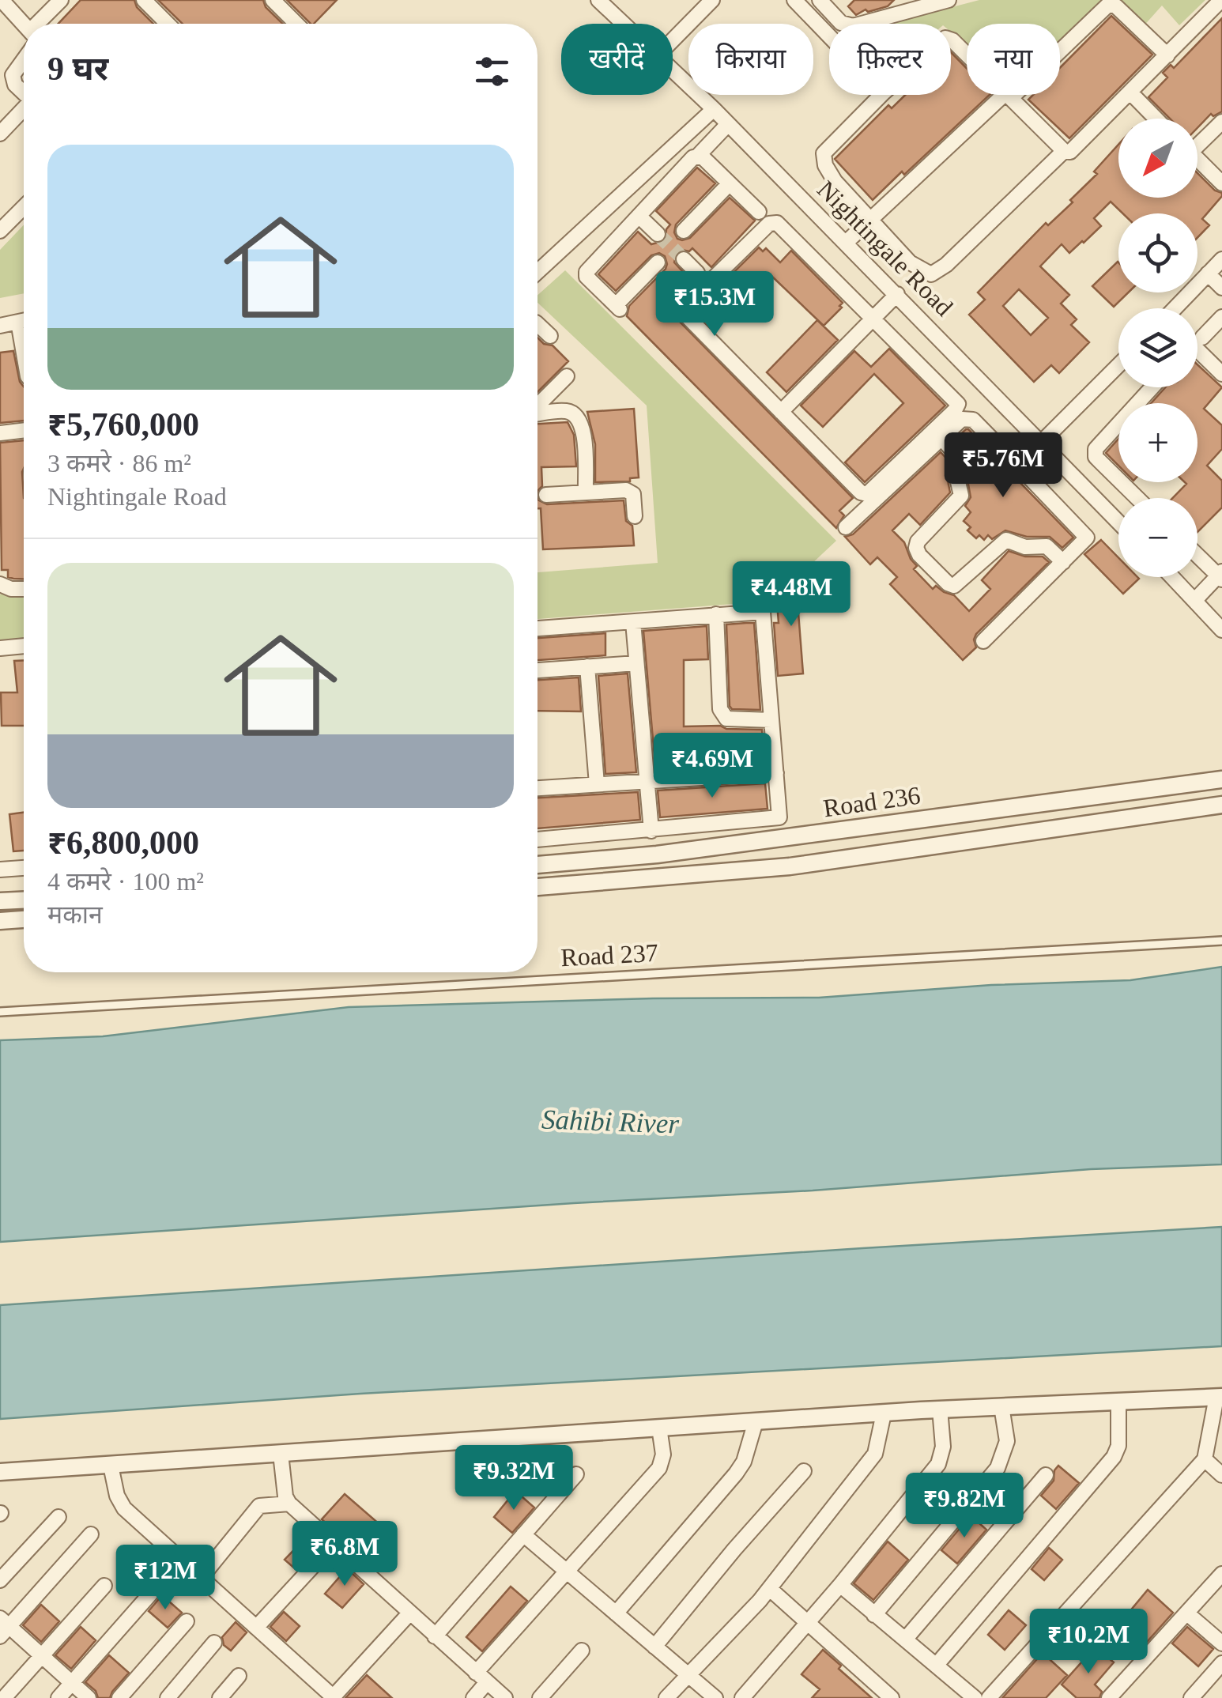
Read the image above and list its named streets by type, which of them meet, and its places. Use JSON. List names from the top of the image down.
{
  "streets": {
    "street": ["Nightingale Road", "Road 236"],
    "lane": ["Road 237"]
  },
  "water": ["Sahibi River"],
  "north": "bottom left",
  "page": {
    "chip": [
      "खरीदें",
      "किराया",
      "फ़िल्टर",
      "नया"
    ],
    "heading": "9 घर",
    "map_buttons": ["+", "−"],
    "list": [
      {
        "name": "₹5,760,000",
        "note": "3 कमरे · 86 m² · Nightingale Road"
      },
      {
        "name": "₹6,800,000",
        "note": "4 कमरे · 100 m² · मकान"
      }
    ],
    "price": [
      "₹15.3M",
      "₹5.76M",
      "₹4.48M",
      "₹4.69M",
      "₹9.32M",
      "₹9.82M",
      "₹6.8M",
      "₹12M",
      "₹10.2M"
    ]
  }
}
